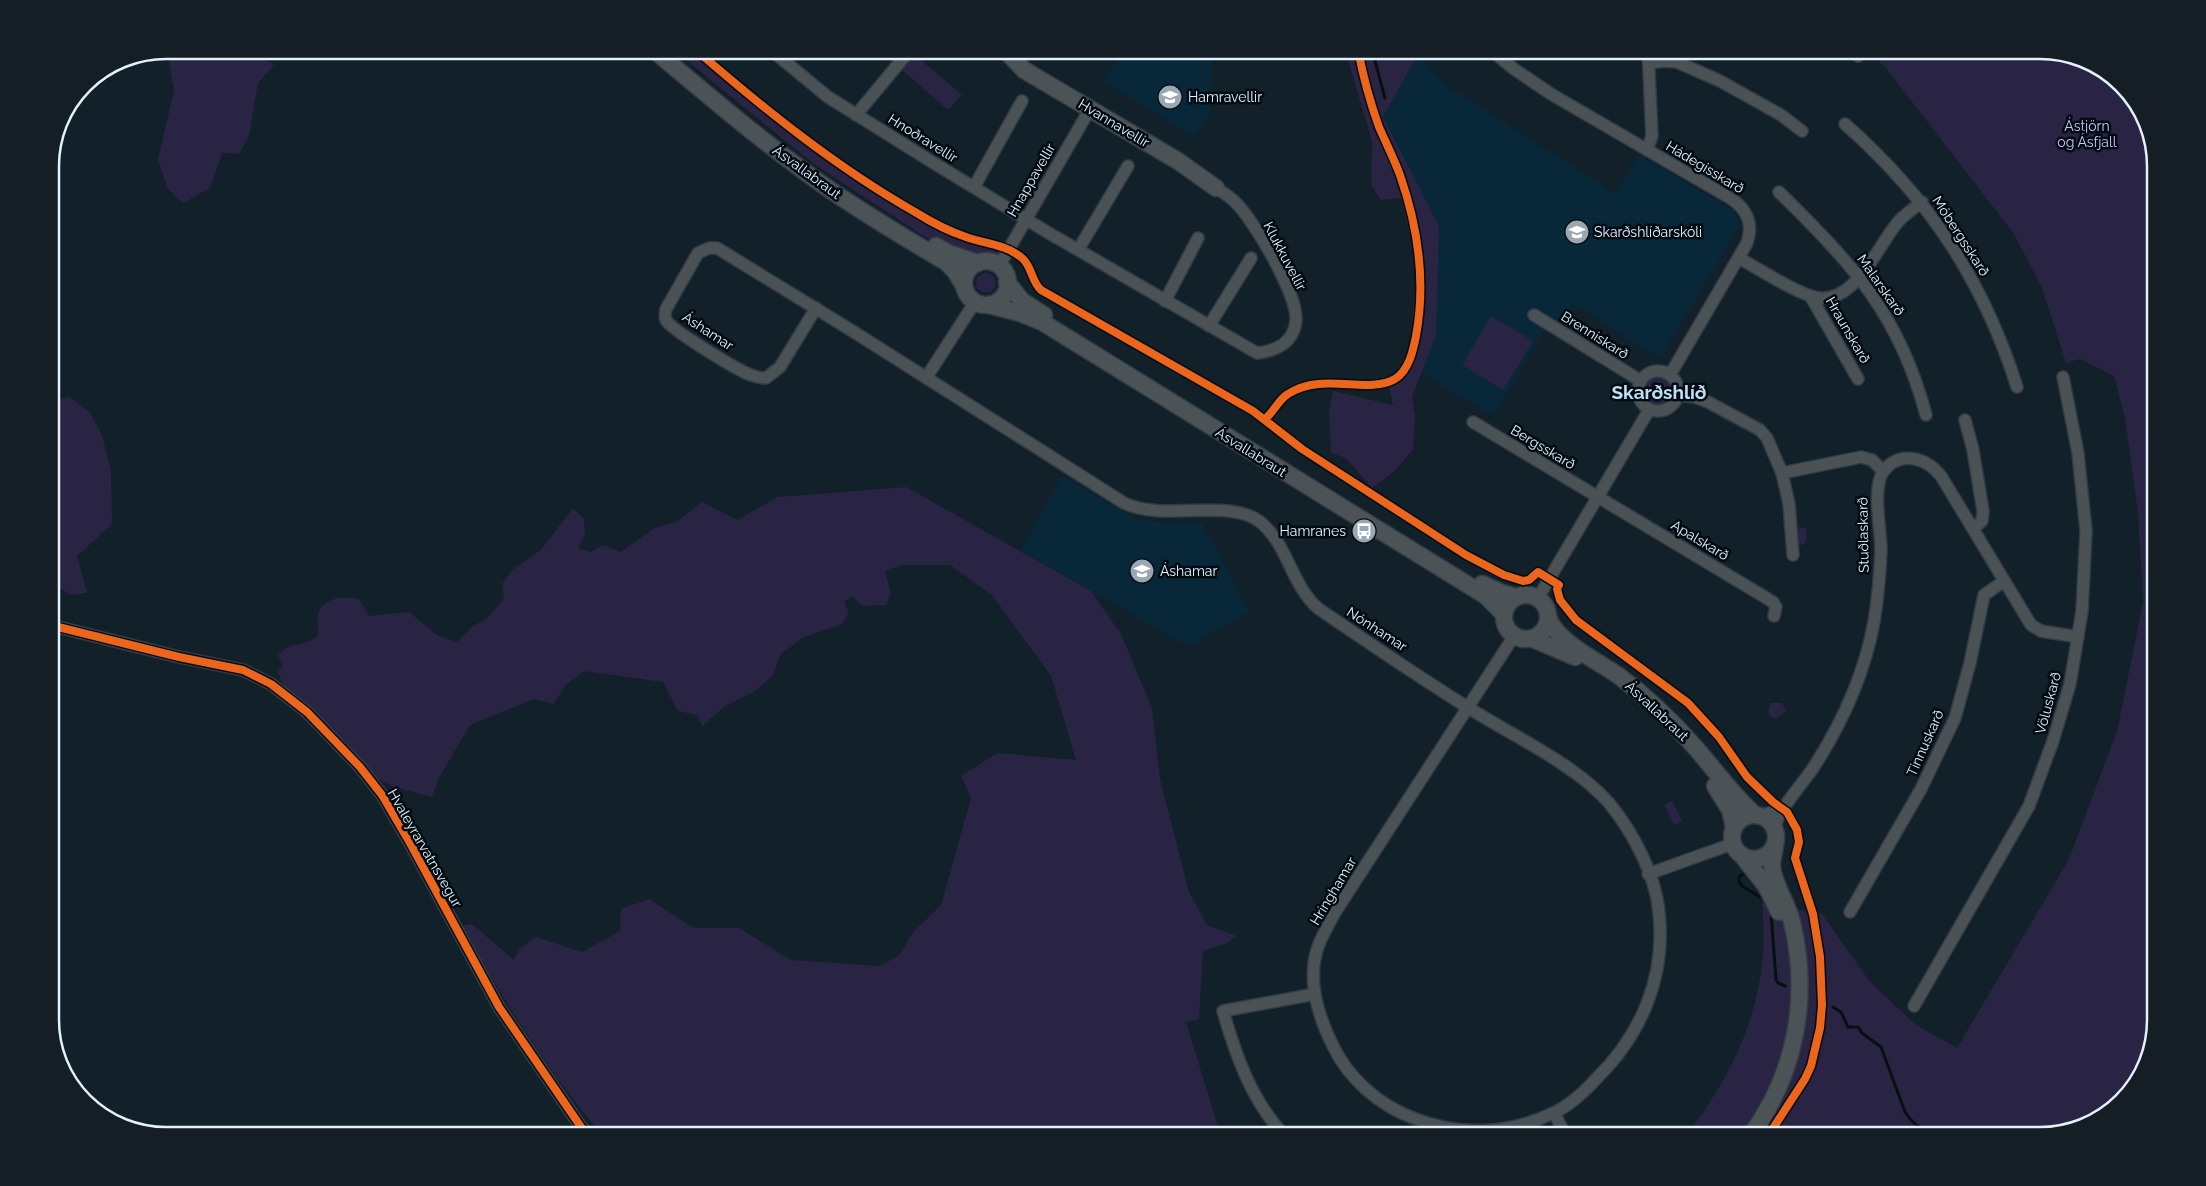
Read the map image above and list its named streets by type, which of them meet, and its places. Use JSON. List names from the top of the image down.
{
  "streets": {
    "main road": ["Hvannavellir", "Ásvallabraut"],
    "street": [
      "Hnoðravellir",
      "Hádegisskarð",
      "Hnappavellir",
      "Móbergsskarð",
      "Klukkuvellir",
      "Malarskarð",
      "Hraunskarð",
      "Áshamar",
      "Brenniskarð",
      "Bergsskarð",
      "Stuðlaskarð",
      "Apalskarð",
      "Nónhamar",
      "Völuskarð",
      "Tinnuskarð",
      "Hvaleyrarvatnsvegur",
      "Hringhamar"
    ]
  },
  "crossings": [
    ["Hvannavellir", "Hnappavellir"],
    ["Hvannavellir", "Klukkuvellir"],
    ["Hnoðravellir", "Hnappavellir"],
    ["Hnoðravellir", "Klukkuvellir"],
    ["Hádegisskarð", "Hraunskarð"],
    ["Hádegisskarð", "Brenniskarð"],
    ["Ásvallabraut", "Hnappavellir"],
    ["Ásvallabraut", "Stuðlaskarð"],
    ["Ásvallabraut", "Hringhamar"],
    ["Hnappavellir", "Klukkuvellir"],
    ["Móbergsskarð", "Hraunskarð"],
    ["Malarskarð", "Hraunskarð"],
    ["Áshamar", "Nónhamar"],
    ["Bergsskarð", "Apalskarð"],
    ["Nónhamar", "Hringhamar"]
  ],
  "districts": ["Skarðshlíð"],
  "parks": ["Ástjörn og Ásfjall"],
  "places": {
    "school or university": ["Hamravellir", "Skarðshlíðarskóli", "Áshamar"],
    "bus stop": ["Hamranes"]
  }
}
